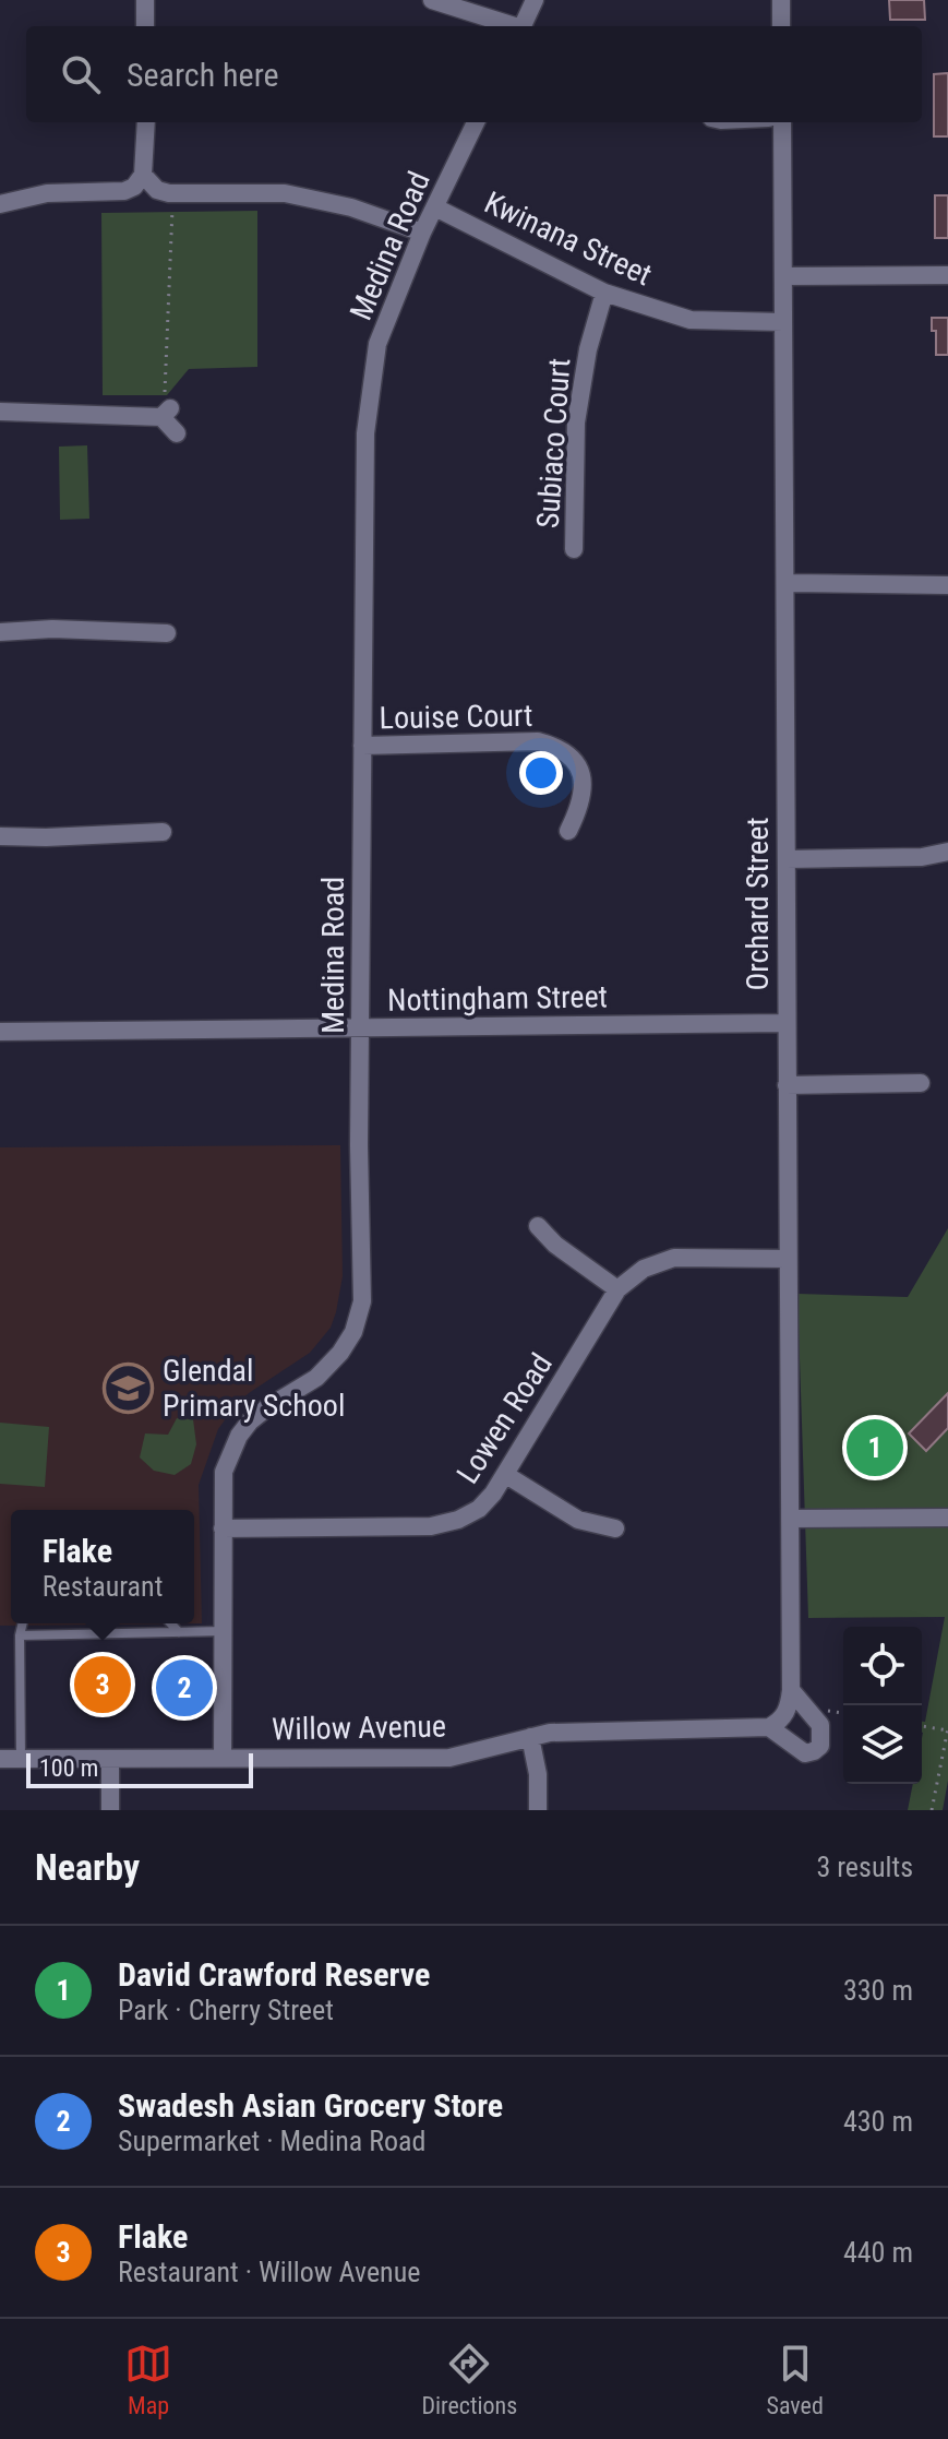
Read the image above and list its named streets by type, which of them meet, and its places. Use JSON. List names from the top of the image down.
{
  "streets": {
    "street": [
      "Kwinana Street",
      "Medina Road",
      "Subiaco Court",
      "Louise Court",
      "Orchard Street",
      "Nottingham Street",
      "Lowen Road",
      "Willow Avenue"
    ]
  },
  "crossings": [
    ["Kwinana Street", "Medina Road"],
    ["Kwinana Street", "Subiaco Court"],
    ["Kwinana Street", "Orchard Street"],
    ["Medina Road", "Louise Court"],
    ["Medina Road", "Nottingham Street"],
    ["Medina Road", "Lowen Road"],
    ["Medina Road", "Willow Avenue"],
    ["Orchard Street", "Nottingham Street"],
    ["Orchard Street", "Lowen Road"],
    ["Orchard Street", "Willow Avenue"]
  ],
  "places": {
    "school or university": ["Glendal Primary School"]
  },
  "scale_bar": "100 m",
  "page": {
    "search": "Search here",
    "pins": ["1", "3", "2"],
    "popup": ["Flake", "Restaurant"],
    "scale": "100 m",
    "heading": ["Nearby", "3 results"],
    "list": [
      {
        "mark": "1",
        "name": "David Crawford Reserve",
        "note": "Park · Cherry Street",
        "value": "330 m"
      },
      {
        "mark": "2",
        "name": "Swadesh Asian Grocery Store",
        "note": "Supermarket · Medina Road",
        "value": "430 m"
      },
      {
        "mark": "3",
        "name": "Flake",
        "note": "Restaurant · Willow Avenue",
        "value": "440 m"
      }
    ],
    "nav": ["Map", "Directions", "Saved"]
  }
}
